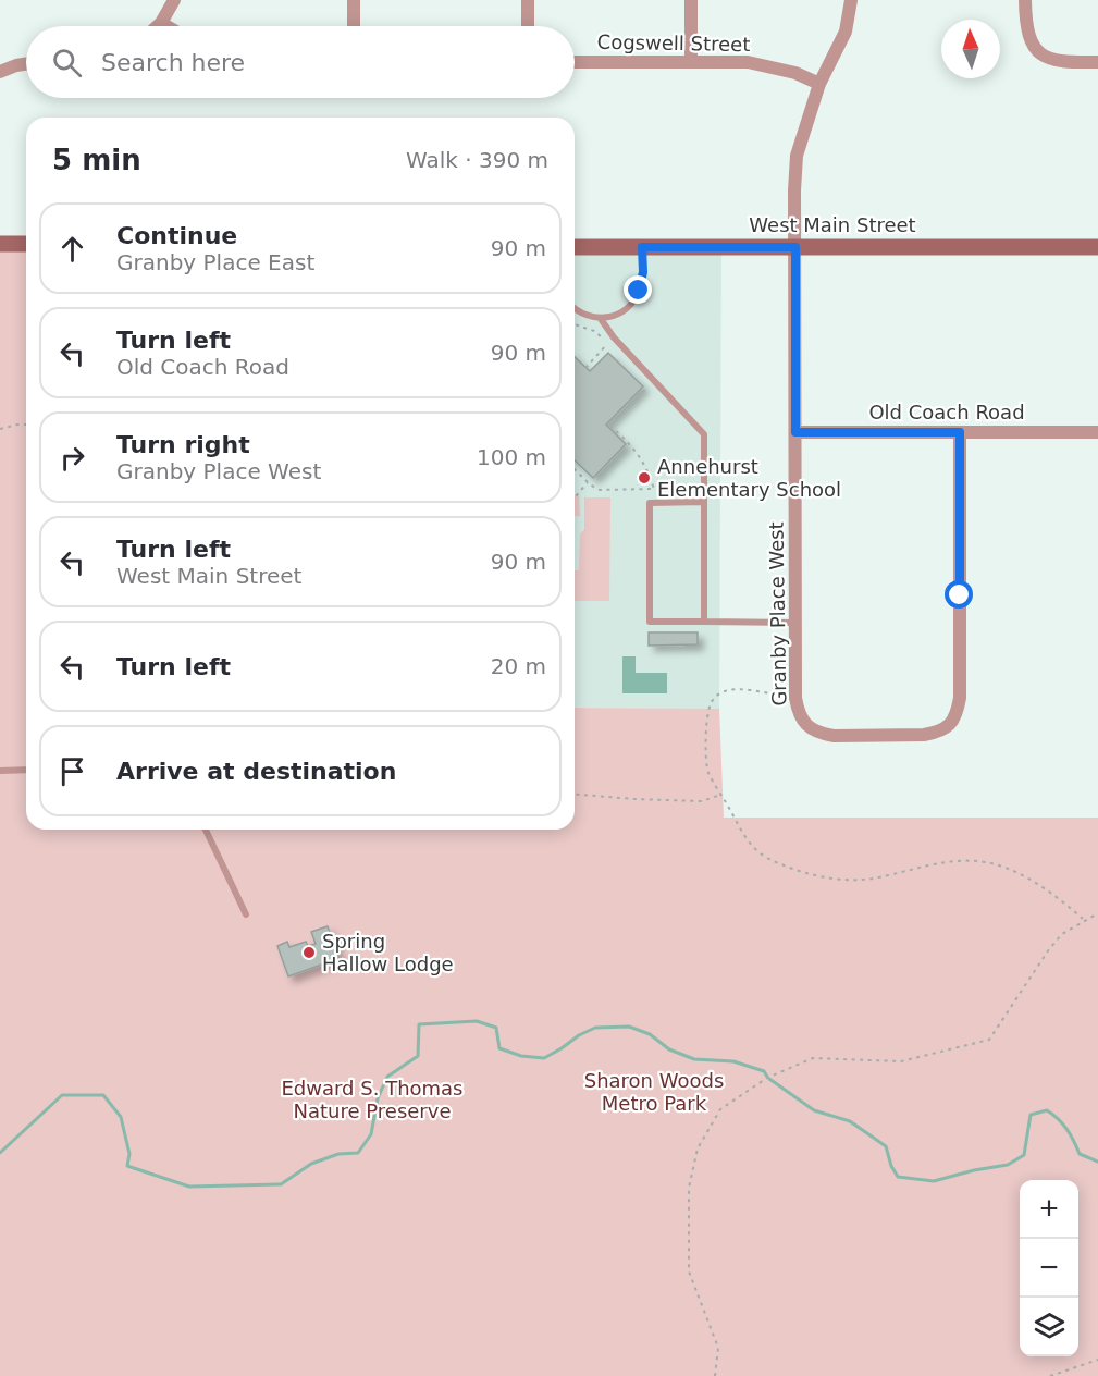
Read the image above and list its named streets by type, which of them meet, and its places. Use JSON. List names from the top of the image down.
{
  "streets": {
    "main road": ["West Main Street"],
    "street": ["Cogswell Street", "Old Coach Road", "Granby Place West"]
  },
  "crossings": [
    ["Cogswell Street", "Granby Place West"],
    ["West Main Street", "Granby Place West"],
    ["Old Coach Road", "Granby Place West"]
  ],
  "parks": ["Sharon Woods Metro Park", "Edward S. Thomas Nature Preserve"],
  "places": ["Annehurst Elementary School", "Spring Hallow Lodge"],
  "north": "top",
  "page": {
    "search": "Search here",
    "heading": ["5 min", "Walk · 390 m"],
    "list": [
      ["Continue", "Granby Place East", "90 m"],
      ["Turn left", "Old Coach Road", "90 m"],
      ["Turn right", "Granby Place West", "100 m"],
      ["Turn left", "West Main Street", "90 m"],
      ["Turn left", "20 m"],
      "Arrive at destination"
    ],
    "map_buttons": ["+", "−"]
  }
}
